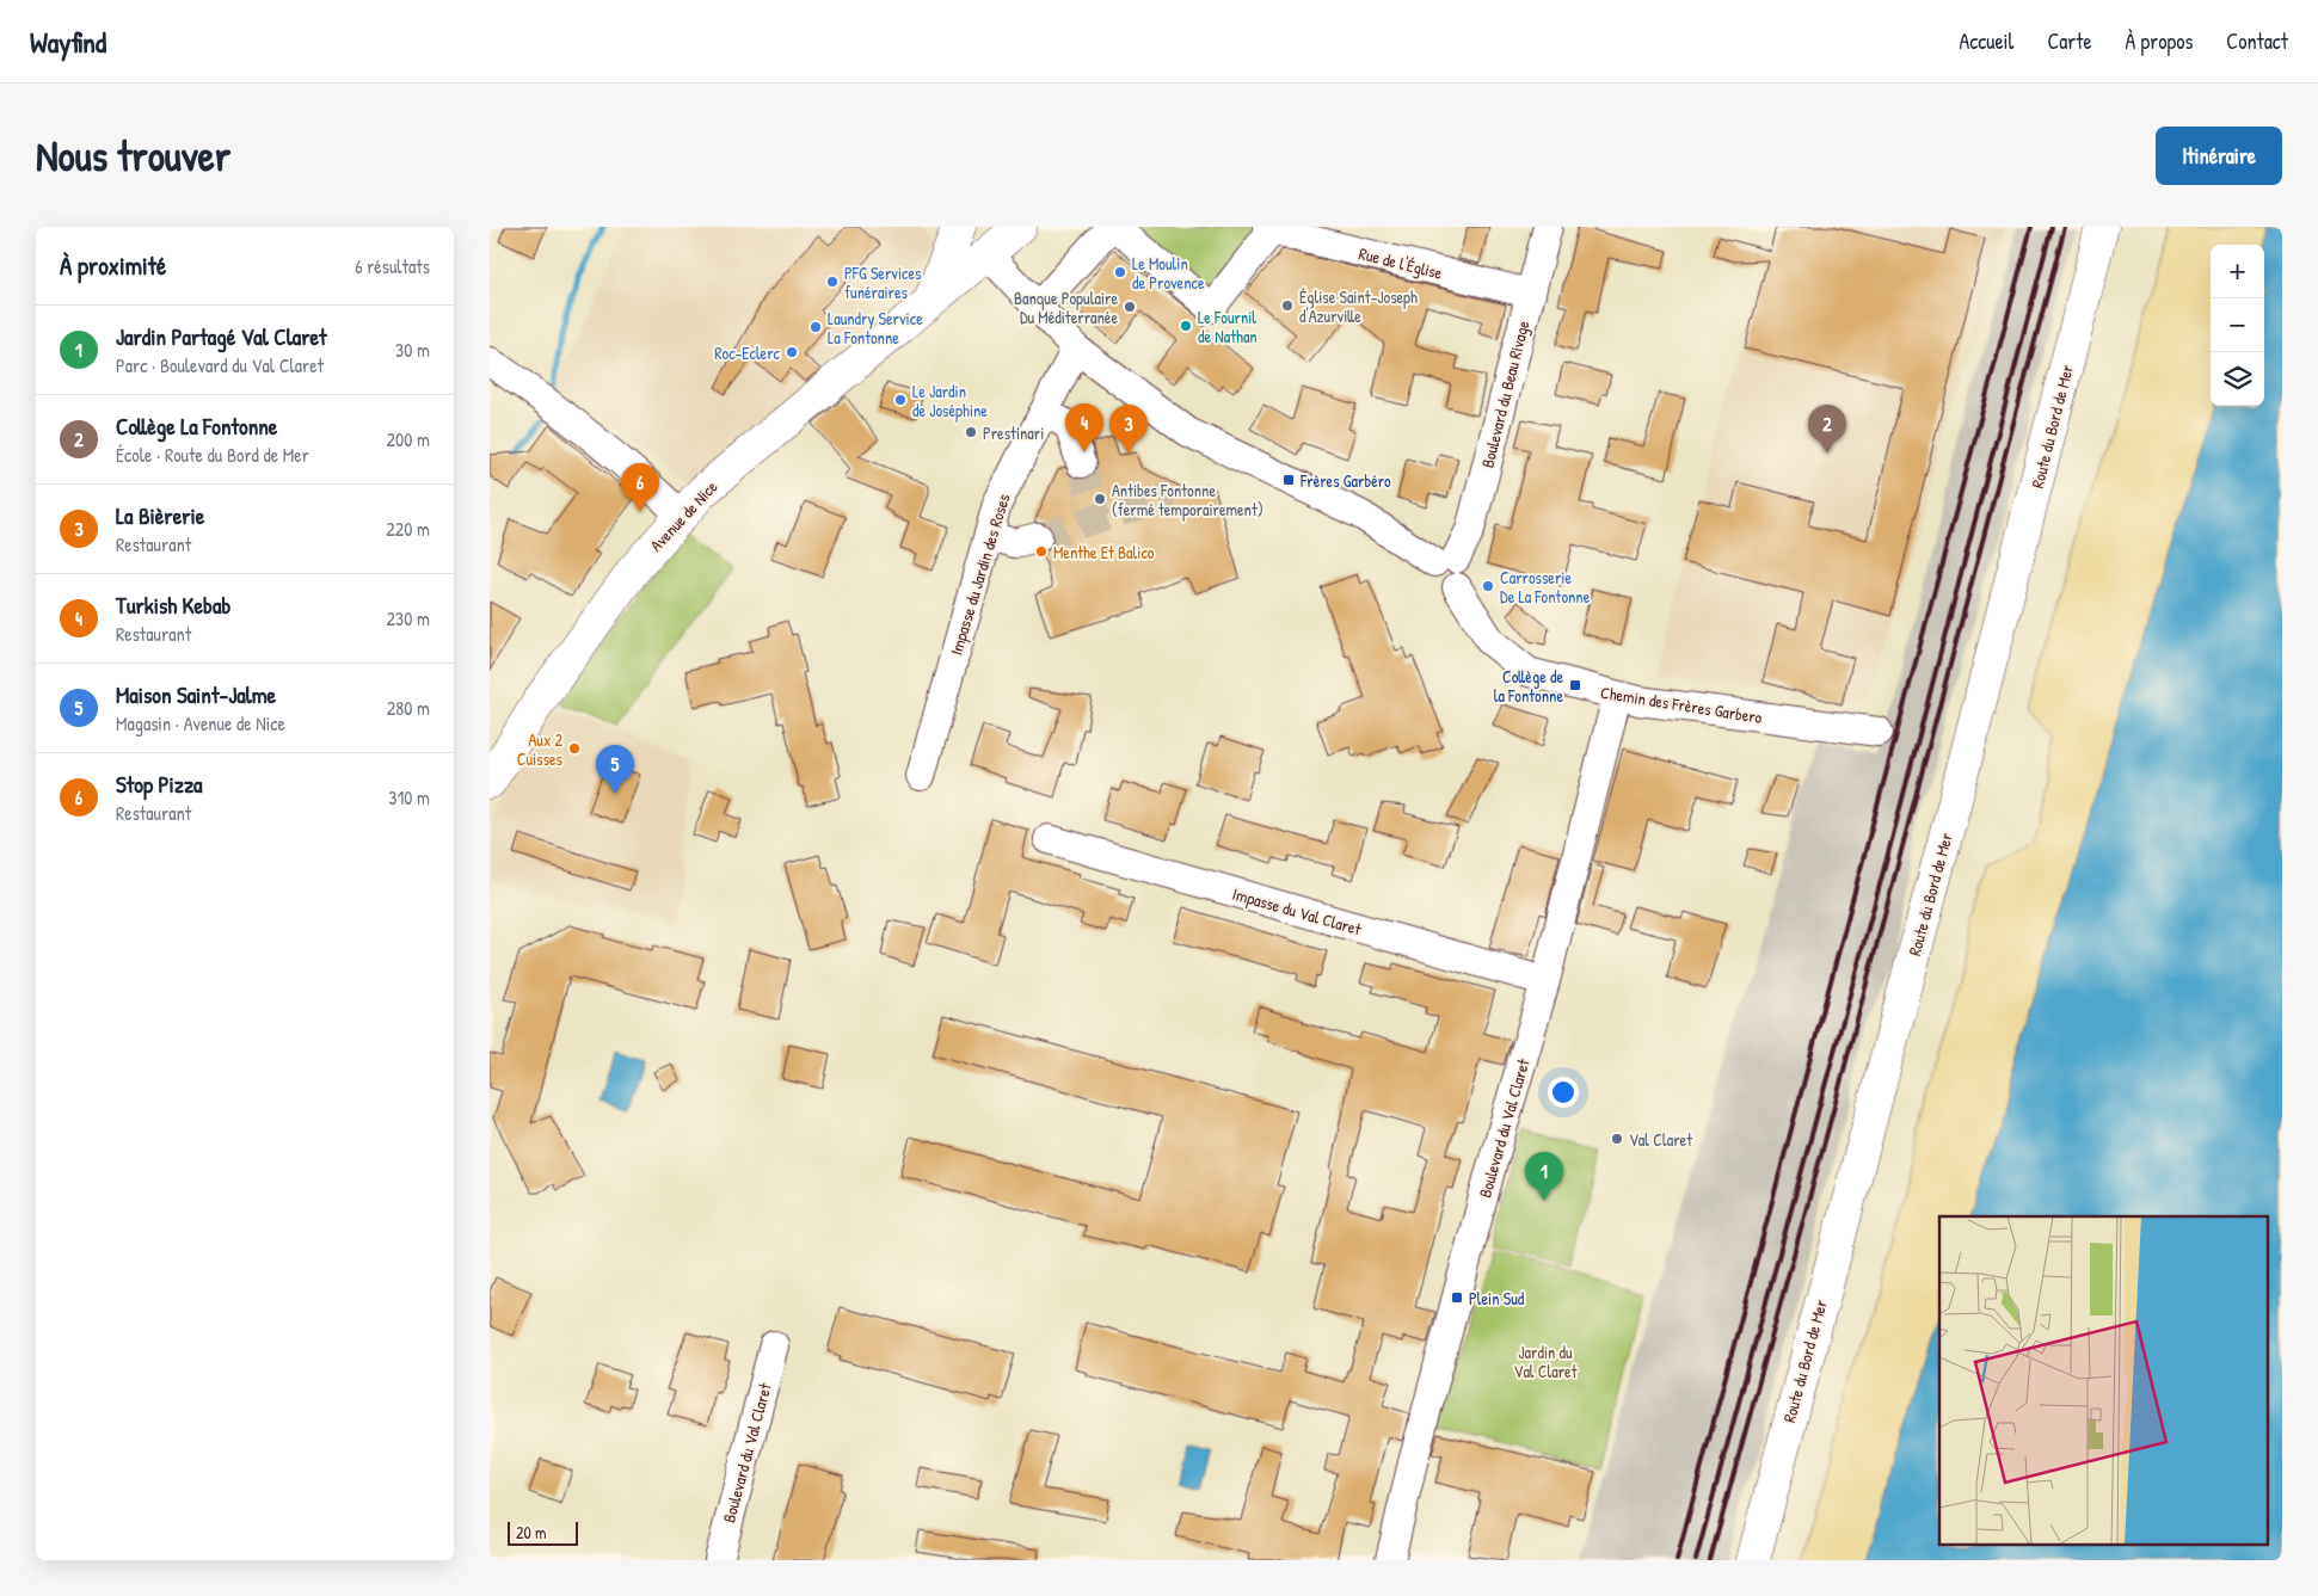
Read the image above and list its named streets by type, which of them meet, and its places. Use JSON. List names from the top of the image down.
{
  "streets": {
    "main road": ["Route du Bord de Mer", "Avenue de Nice"],
    "street": [
      "Rue de l'Église",
      "Boulevard du Beau Rivage",
      "Impasse du Jardin des Roses",
      "Chemin des Frères Garbero",
      "Impasse du Val Claret",
      "Boulevard du Val Claret"
    ]
  },
  "crossings": [
    ["Rue de l'Église", "Boulevard du Beau Rivage"],
    ["Boulevard du Beau Rivage", "Chemin des Frères Garbero"],
    ["Avenue de Nice", "Chemin des Frères Garbero"],
    ["Impasse du Jardin des Roses", "Chemin des Frères Garbero"],
    ["Chemin des Frères Garbero", "Boulevard du Val Claret"],
    ["Impasse du Val Claret", "Boulevard du Val Claret"]
  ],
  "parks": ["Jardin du Val Claret"],
  "places": {
    "other": [
      "Le Moulin de Provence",
      "PFG Services funéraires",
      "Église Saint-Joseph d'Azurville",
      "Banque Populaire Du Méditerranée",
      "Le Fournil de Nathan",
      "Laundry Service La Fontonne",
      "Roc-Eclerc",
      "Le Jardin de Joséphine",
      "Prestinari",
      "Antibes Fontonne (fermé temporairement)",
      "Menthe Et Balico",
      "Carrosserie De La Fontonne",
      "Aux 2 Cuisses",
      "Val Claret"
    ],
    "transit": ["Frères Garbéro", "Collège de la Fontonne", "Plein Sud"]
  },
  "scale_bar": "20 m",
  "page": {
    "header": "Wayfind",
    "nav": [
      "Accueil",
      "Carte",
      "À propos",
      "Contact"
    ],
    "buttons": "Itinéraire",
    "title": "Nous trouver",
    "heading": ["À proximité", "6 résultats"],
    "map_buttons": ["+", "−"],
    "list": [
      {
        "mark": "1",
        "name": "Jardin Partagé Val Claret",
        "note": "Parc · Boulevard du Val Claret",
        "value": "30 m"
      },
      {
        "mark": "2",
        "name": "Collège La Fontonne",
        "note": "École · Route du Bord de Mer",
        "value": "200 m"
      },
      {
        "mark": "3",
        "name": "La Bièrerie",
        "note": "Restaurant",
        "value": "220 m"
      },
      {
        "mark": "4",
        "name": "Turkish Kebab",
        "note": "Restaurant",
        "value": "230 m"
      },
      {
        "mark": "5",
        "name": "Maison Saint-Jalme",
        "note": "Magasin · Avenue de Nice",
        "value": "280 m"
      },
      {
        "mark": "6",
        "name": "Stop Pizza",
        "note": "Restaurant",
        "value": "310 m"
      }
    ],
    "pins": [
      "4",
      "2",
      "3",
      "6",
      "5",
      "1"
    ],
    "scale": "20 m"
  }
}
